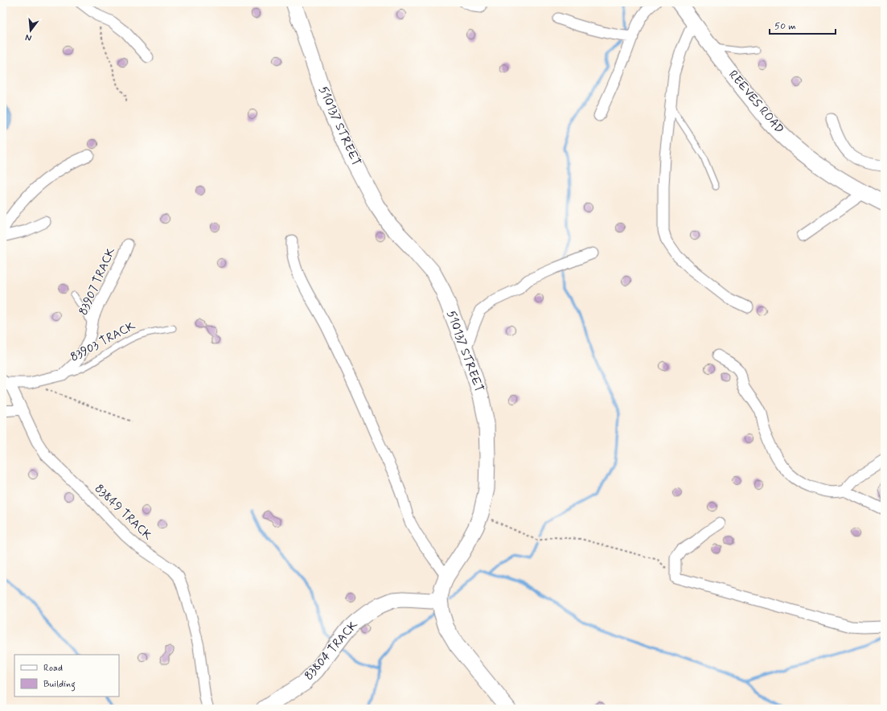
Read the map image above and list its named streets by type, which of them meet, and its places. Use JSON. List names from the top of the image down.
{
  "streets": {
    "street": [
      "REEVES ROAD",
      "510137 STREET",
      "83907 TRACK",
      "83903 TRACK",
      "83849 TRACK",
      "83804 TRACK"
    ]
  },
  "crossings": [
    ["510137 STREET", "83804 TRACK"],
    ["83907 TRACK", "83903 TRACK"],
    ["83903 TRACK", "83849 TRACK"]
  ],
  "legend": ["Road", "Building"],
  "scale_bar": "50 m",
  "north": "bottom"
}
